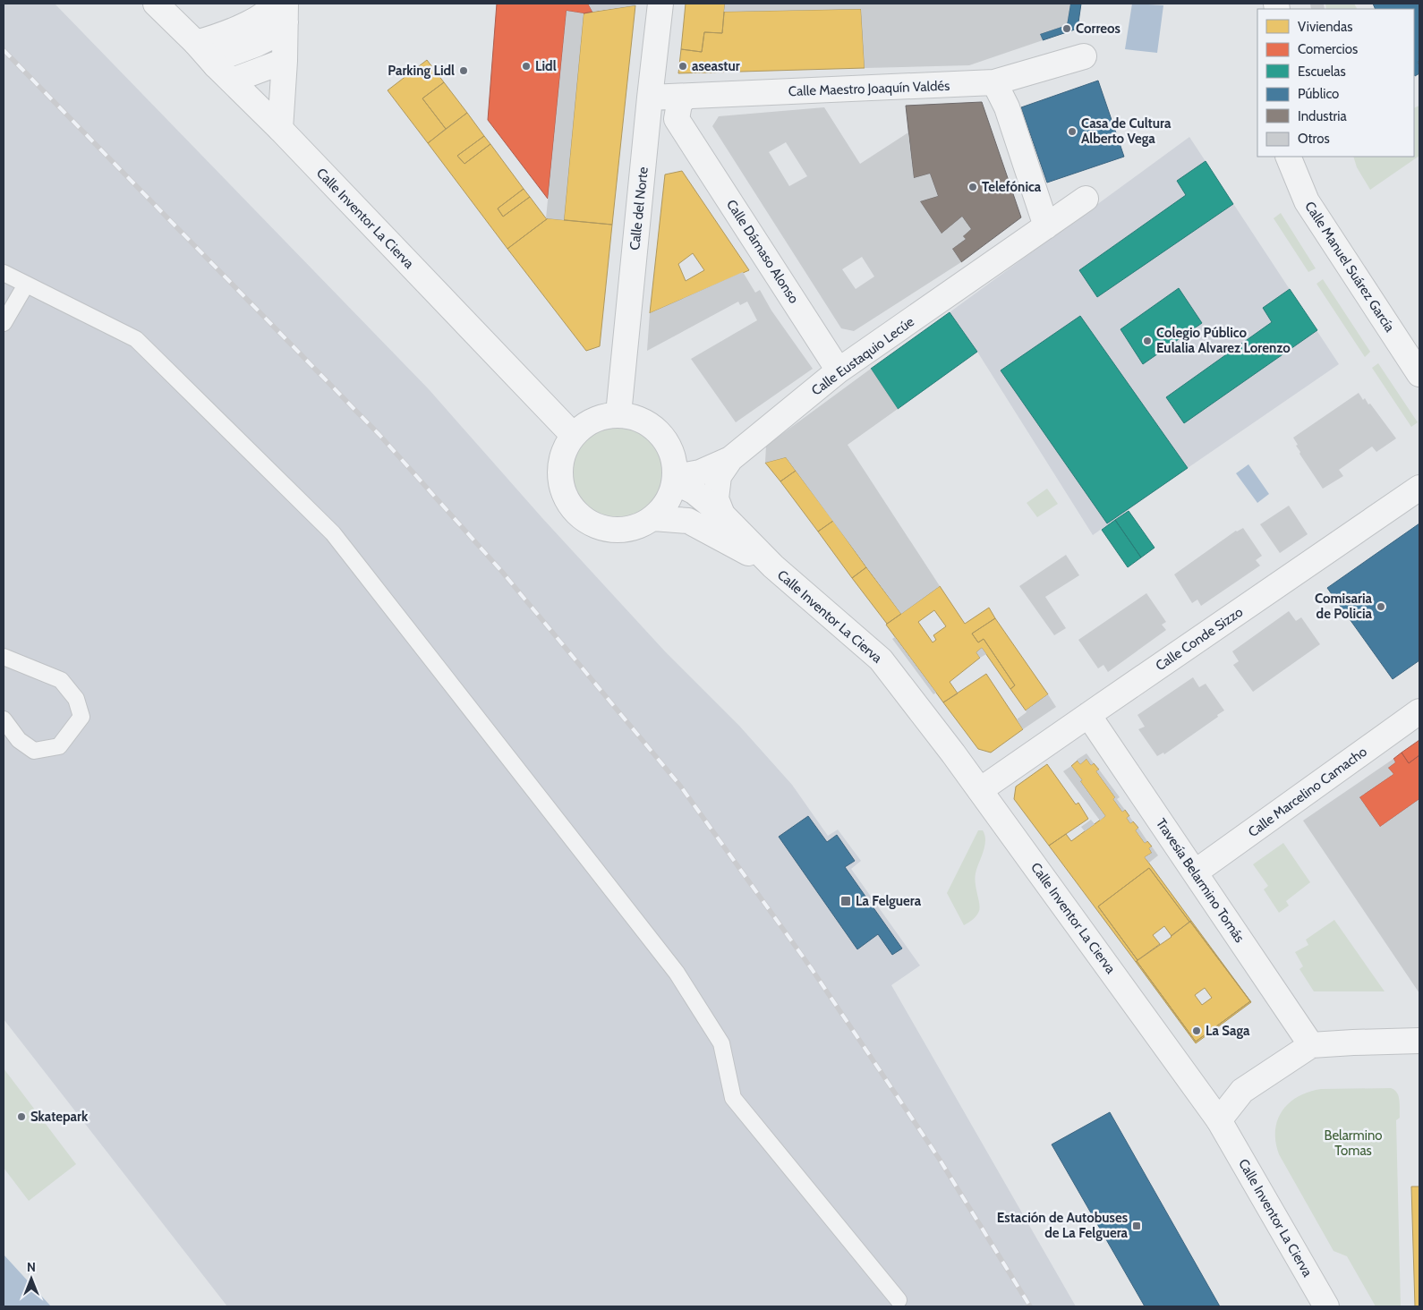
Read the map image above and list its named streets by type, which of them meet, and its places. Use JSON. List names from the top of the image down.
{
  "streets": {
    "street": [
      "Calle Maestro Joaquín Valdés",
      "Calle del Norte",
      "Calle Inventor La Cierva",
      "Calle Dámaso Alonso",
      "Calle Manuel Suárez García",
      "Calle Eustaquio Lecúe",
      "Calle Conde Sizzo",
      "Calle Marcelino Camacho",
      "Travesía Belarmino Tomás"
    ]
  },
  "crossings": [
    ["Calle Maestro Joaquín Valdés", "Calle del Norte"],
    ["Calle Maestro Joaquín Valdés", "Calle Dámaso Alonso"],
    ["Calle del Norte", "Calle Inventor La Cierva"],
    ["Calle del Norte", "Calle Eustaquio Lecúe"],
    ["Calle Inventor La Cierva", "Calle Eustaquio Lecúe"],
    ["Calle Inventor La Cierva", "Calle Conde Sizzo"],
    ["Calle Dámaso Alonso", "Calle Eustaquio Lecúe"],
    ["Calle Conde Sizzo", "Travesía Belarmino Tomás"],
    ["Calle Marcelino Camacho", "Travesía Belarmino Tomás"]
  ],
  "parks": ["Belarmino Tomas"],
  "places": {
    "other": [
      "Correos",
      "Lidl",
      "aseastur",
      "Parking Lidl",
      "Casa de Cultura Alberto Vega",
      "Telefónica",
      "Colegio Público Eulalia Alvarez Lorenzo",
      "Comisaria de Policia",
      "La Saga",
      "Skatepark"
    ],
    "transit": ["La Felguera", "Estación de Autobuses de La Felguera"]
  },
  "legend": [
    "Viviendas",
    "Comercios",
    "Escuelas",
    "Público",
    "Industria",
    "Otros"
  ],
  "north": "top"
}
